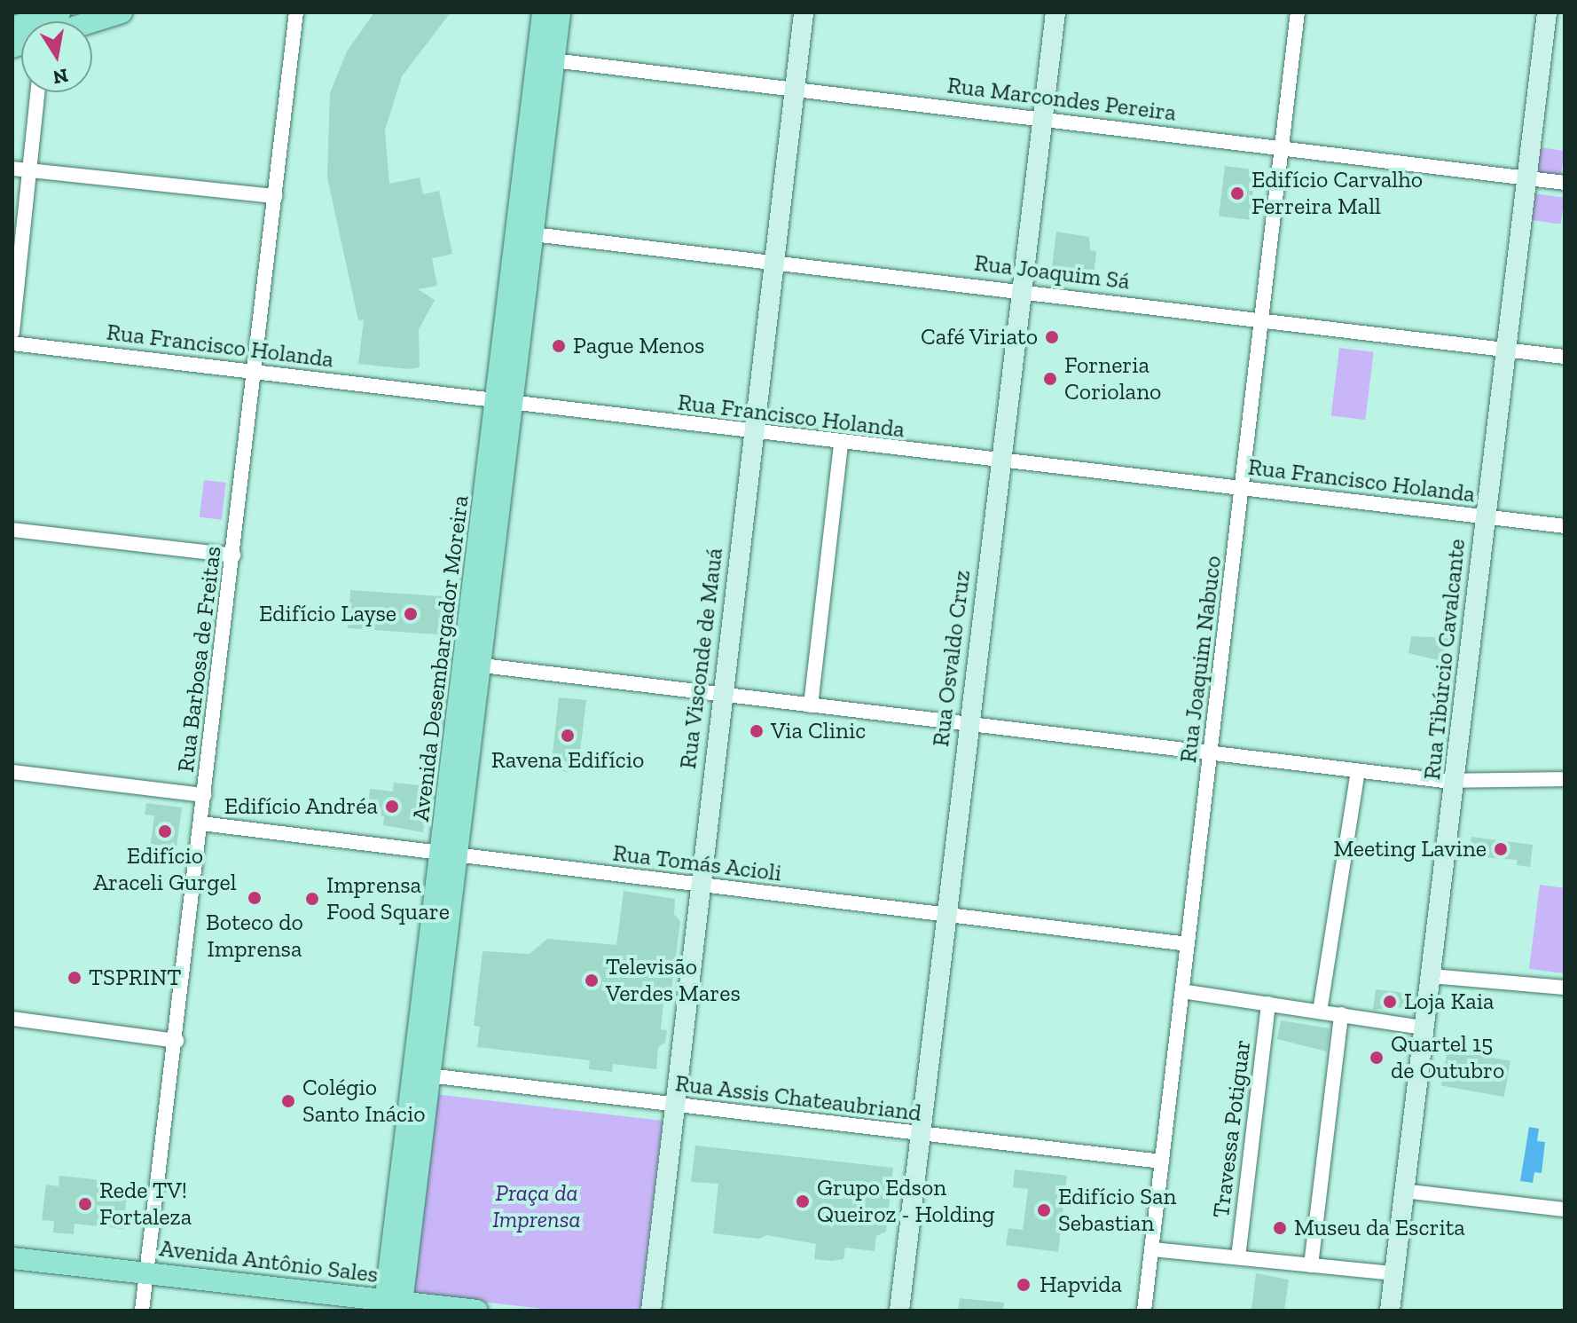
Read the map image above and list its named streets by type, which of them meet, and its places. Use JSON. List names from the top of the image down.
{
  "streets": {
    "main road": ["Avenida Desembargador Moreira", "Avenida Antônio Sales"],
    "street": [
      "Rua Marcondes Pereira",
      "Rua Joaquim Sá",
      "Rua Francisco Holanda",
      "Rua Visconde de Mauá",
      "Rua Osvaldo Cruz",
      "Rua Barbosa de Freitas",
      "Rua Joaquim Nabuco",
      "Rua Tibúrcio Cavalcante",
      "Rua Tomás Acioli",
      "Rua Assis Chateaubriand",
      "Travessa Potiguar"
    ]
  },
  "crossings": [
    ["Rua Marcondes Pereira", "Avenida Desembargador Moreira"],
    ["Rua Marcondes Pereira", "Rua Visconde de Mauá"],
    ["Rua Marcondes Pereira", "Rua Osvaldo Cruz"],
    ["Rua Marcondes Pereira", "Rua Joaquim Nabuco"],
    ["Rua Marcondes Pereira", "Rua Tibúrcio Cavalcante"],
    ["Rua Joaquim Sá", "Avenida Desembargador Moreira"],
    ["Rua Joaquim Sá", "Rua Visconde de Mauá"],
    ["Rua Joaquim Sá", "Rua Osvaldo Cruz"],
    ["Rua Joaquim Sá", "Rua Joaquim Nabuco"],
    ["Rua Joaquim Sá", "Rua Tibúrcio Cavalcante"],
    ["Rua Francisco Holanda", "Avenida Desembargador Moreira"],
    ["Rua Francisco Holanda", "Rua Visconde de Mauá"],
    ["Rua Francisco Holanda", "Rua Osvaldo Cruz"],
    ["Rua Francisco Holanda", "Rua Barbosa de Freitas"],
    ["Rua Francisco Holanda", "Rua Joaquim Nabuco"],
    ["Rua Francisco Holanda", "Rua Tibúrcio Cavalcante"],
    ["Avenida Desembargador Moreira", "Rua Tomás Acioli"],
    ["Avenida Desembargador Moreira", "Rua Assis Chateaubriand"],
    ["Avenida Desembargador Moreira", "Avenida Antônio Sales"],
    ["Rua Visconde de Mauá", "Rua Tomás Acioli"],
    ["Rua Visconde de Mauá", "Rua Assis Chateaubriand"],
    ["Rua Osvaldo Cruz", "Rua Tomás Acioli"],
    ["Rua Osvaldo Cruz", "Rua Assis Chateaubriand"],
    ["Rua Barbosa de Freitas", "Rua Tomás Acioli"],
    ["Rua Barbosa de Freitas", "Avenida Antônio Sales"],
    ["Rua Joaquim Nabuco", "Rua Tomás Acioli"],
    ["Rua Joaquim Nabuco", "Rua Assis Chateaubriand"]
  ],
  "parks": ["Praça da Imprensa"],
  "places": [
    "Edifício Carvalho Ferreira Mall",
    "Café Viriato",
    "Pague Menos",
    "Forneria Coriolano",
    "Edifício Layse",
    "Via Clinic",
    "Ravena Edifício",
    "Edifício Andréa",
    "Edifício Araceli Gurgel",
    "Meeting Lavine",
    "Boteco do Imprensa",
    "Imprensa Food Square",
    "TSPRINT",
    "Televisão Verdes Mares",
    "Loja Kaia",
    "Quartel 15 de Outubro",
    "Colégio Santo Inácio",
    "Grupo Edson Queiroz - Holding",
    "Rede TV! Fortaleza",
    "Edifício San Sebastian",
    "Museu da Escrita",
    "Hapvida"
  ],
  "north": "bottom"
}
